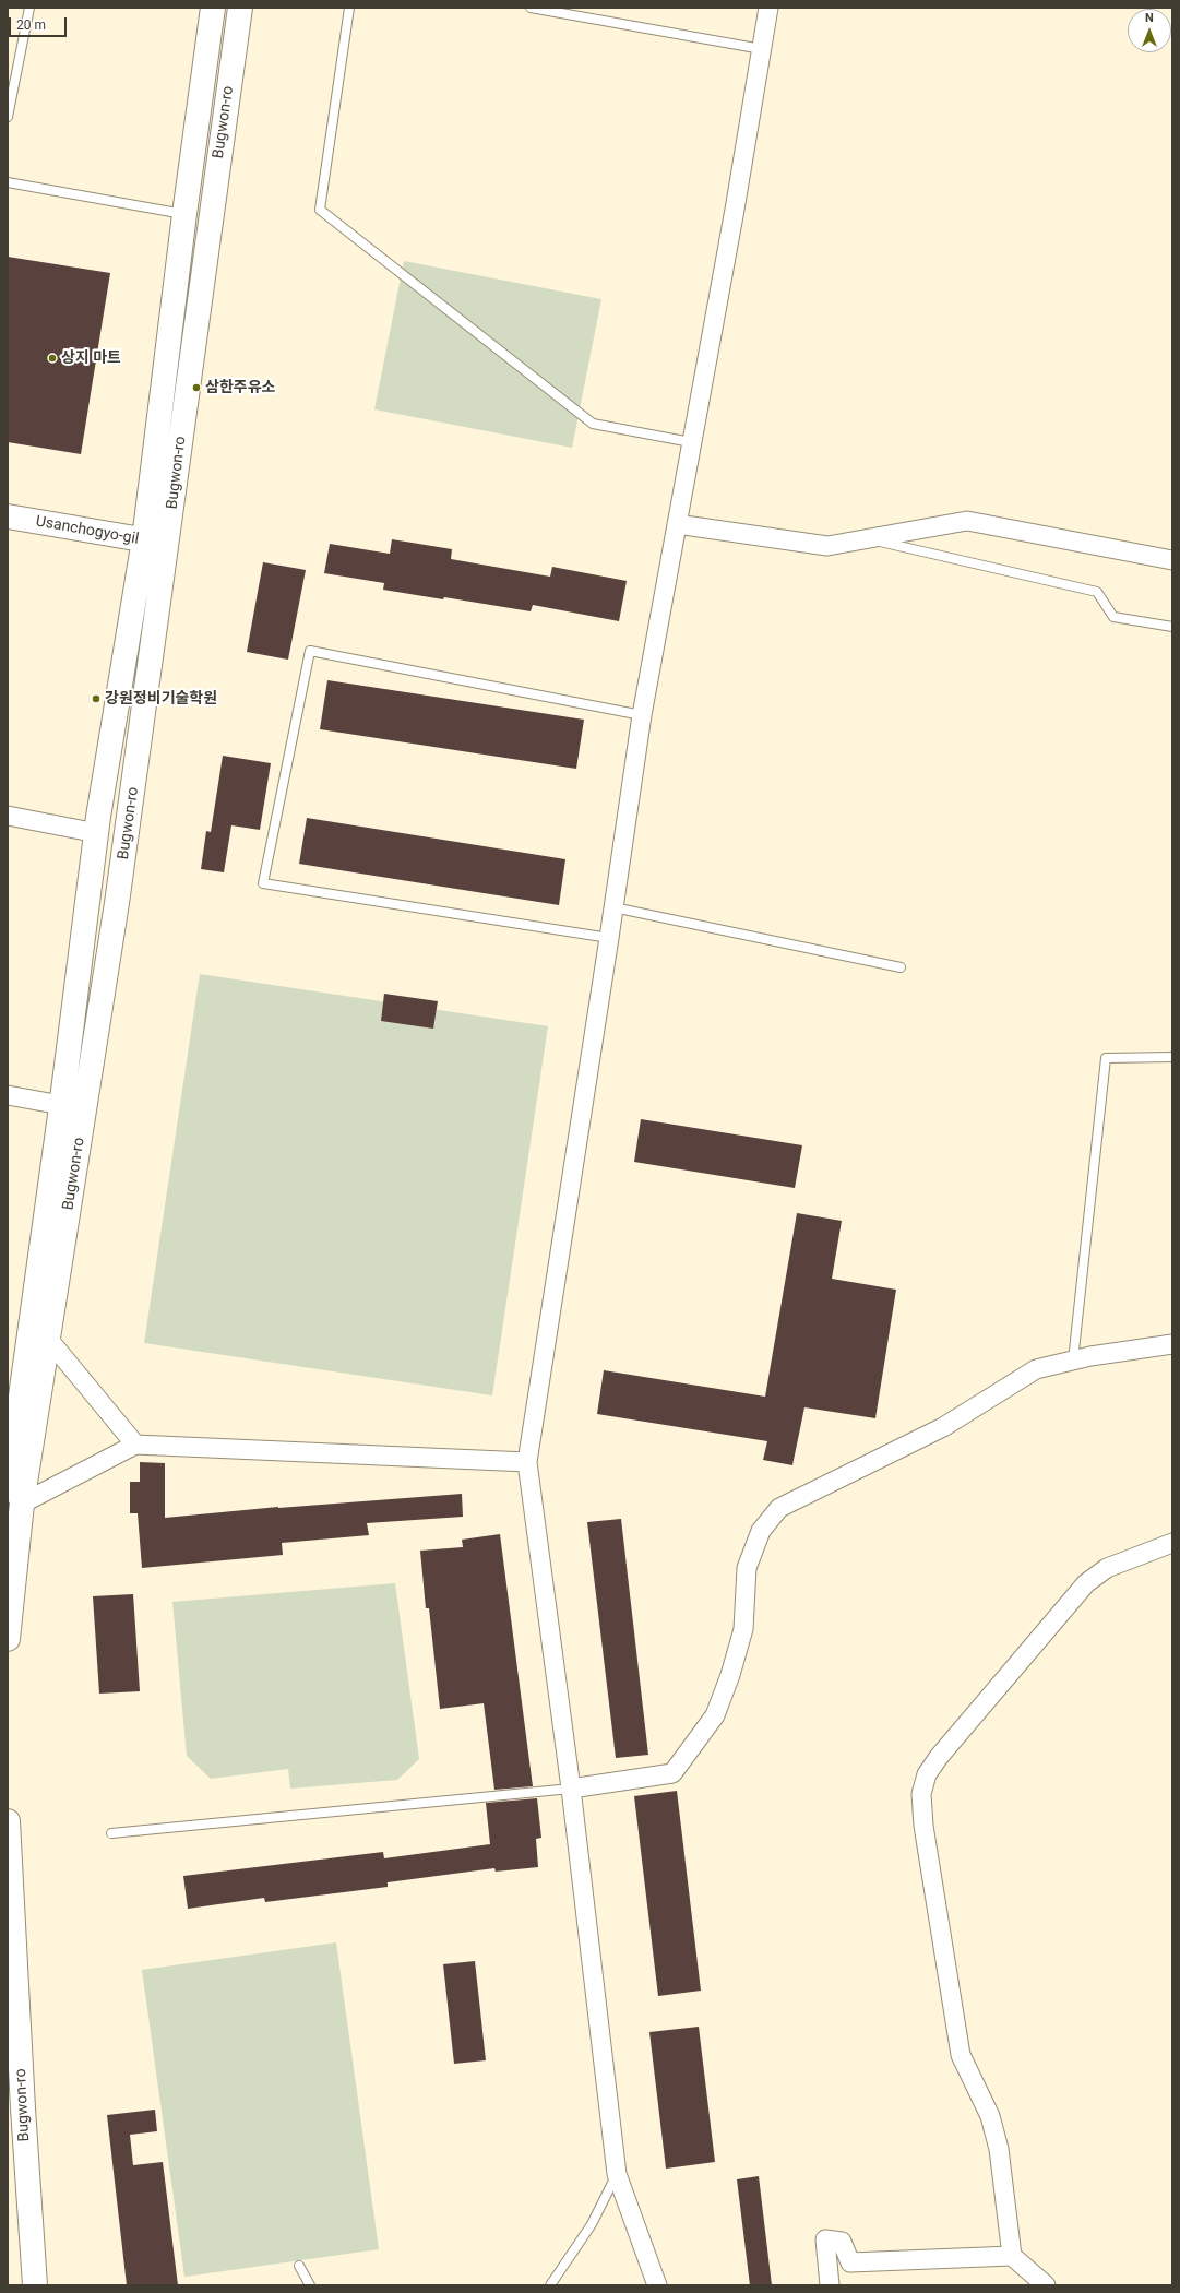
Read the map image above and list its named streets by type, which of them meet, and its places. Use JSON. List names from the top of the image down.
{
  "streets": {
    "street": ["Bugwon-ro", "Usanchogyo-gil"]
  },
  "crossings": [
    ["Bugwon-ro", "Usanchogyo-gil"]
  ],
  "places": ["상지 마트", "삼한주유소", "강원정비기술학원"],
  "scale_bar": "20 m",
  "north": "top"
}
